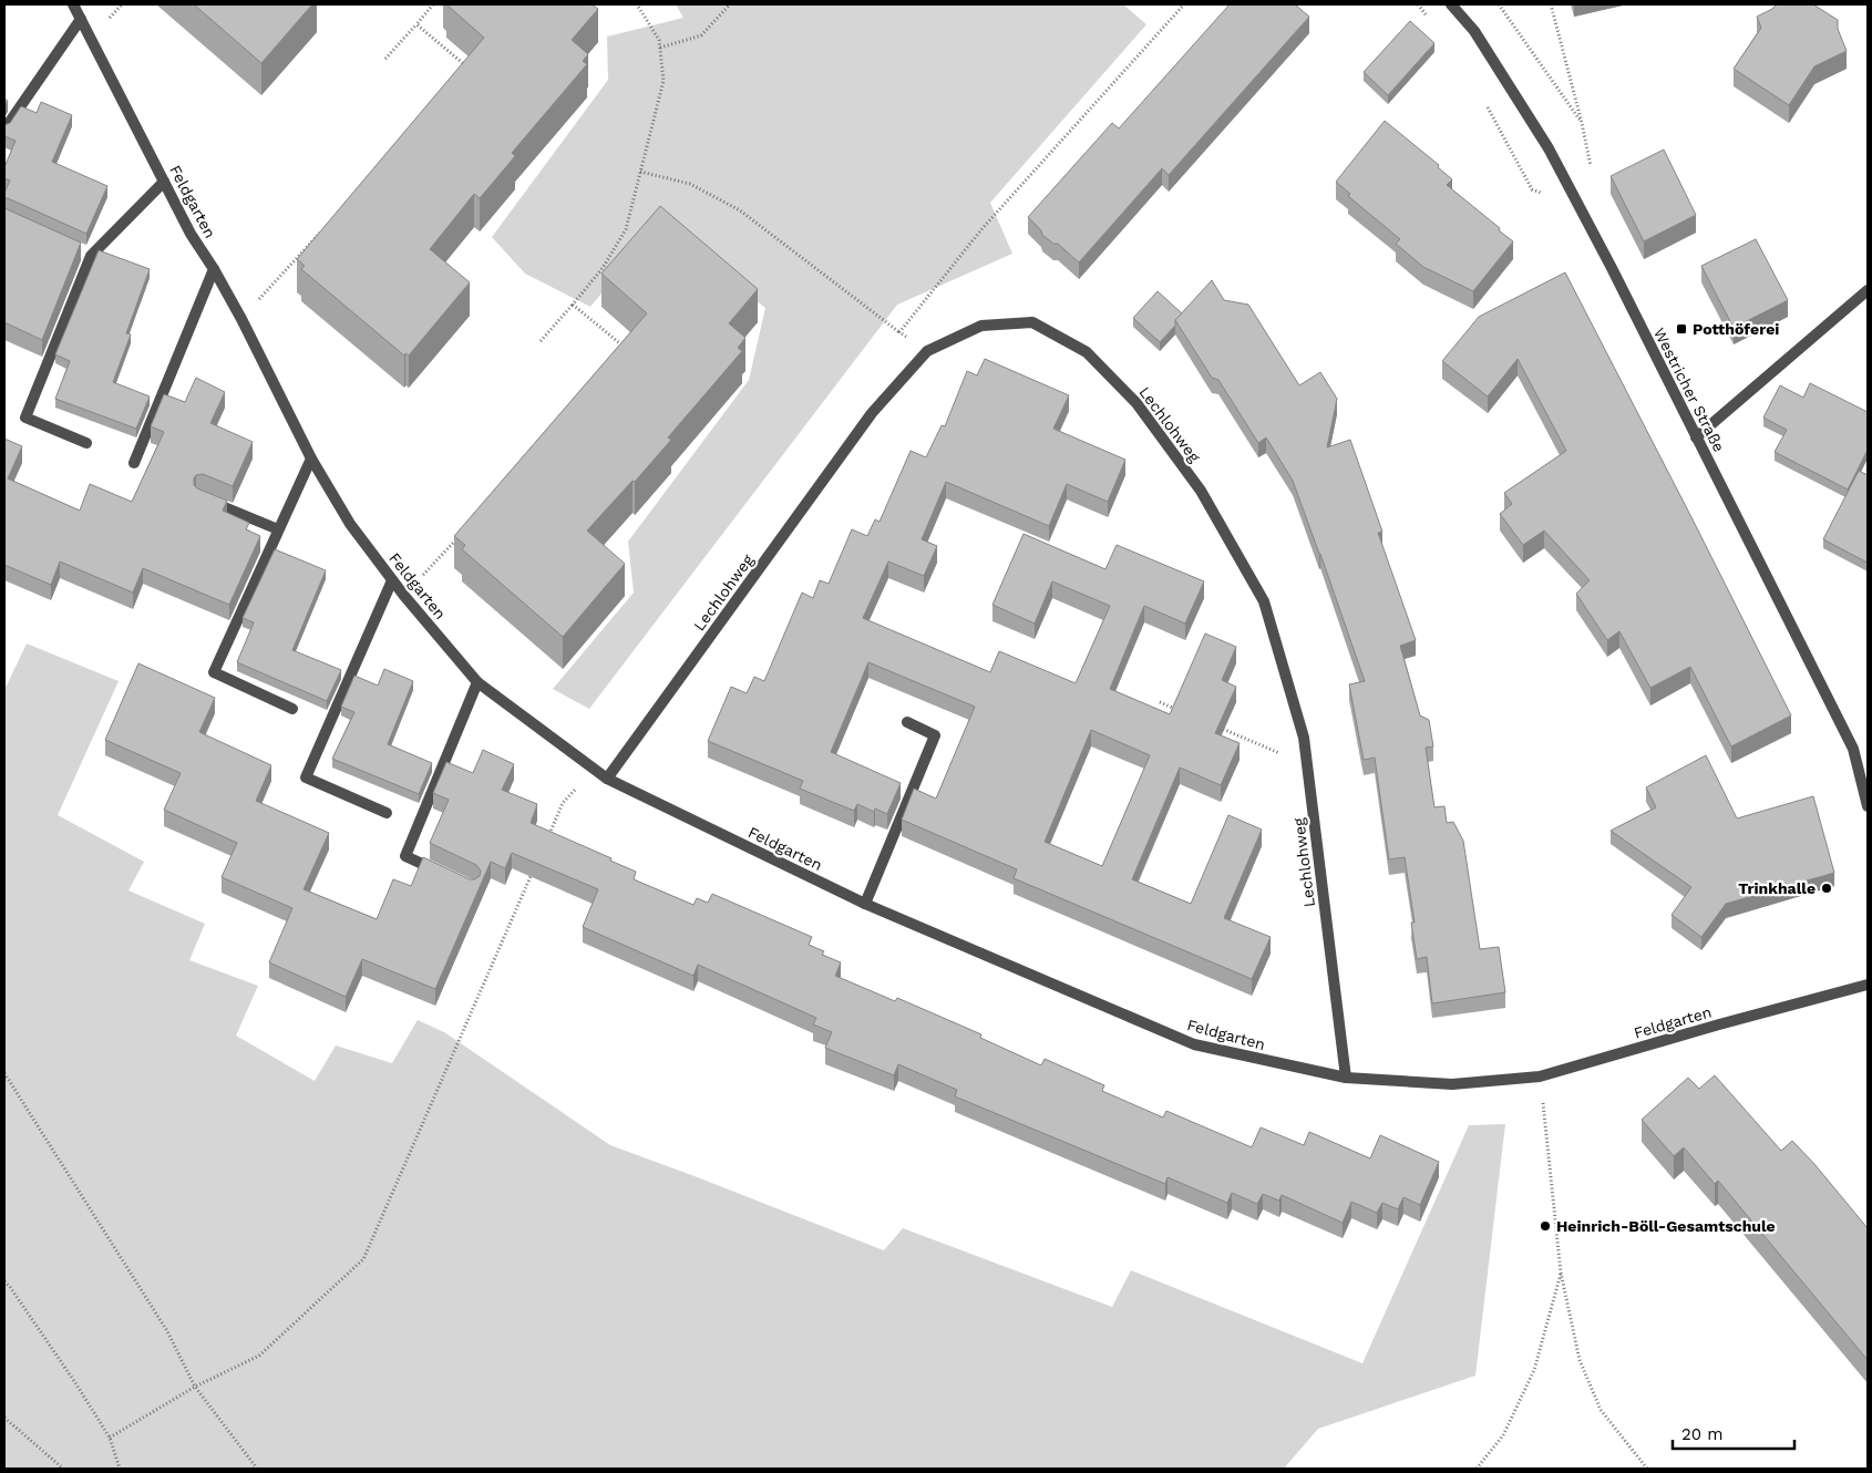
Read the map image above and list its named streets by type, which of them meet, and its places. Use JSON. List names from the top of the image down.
{
  "streets": {
    "street": ["Feldgarten", "Westricher Straße", "Lechlohweg"]
  },
  "crossings": [
    ["Feldgarten", "Lechlohweg"]
  ],
  "places": {
    "transit": ["Potthöferei"],
    "other": ["Trinkhalle", "Heinrich-Böll-Gesamtschule"]
  },
  "scale_bar": "20 m"
}
